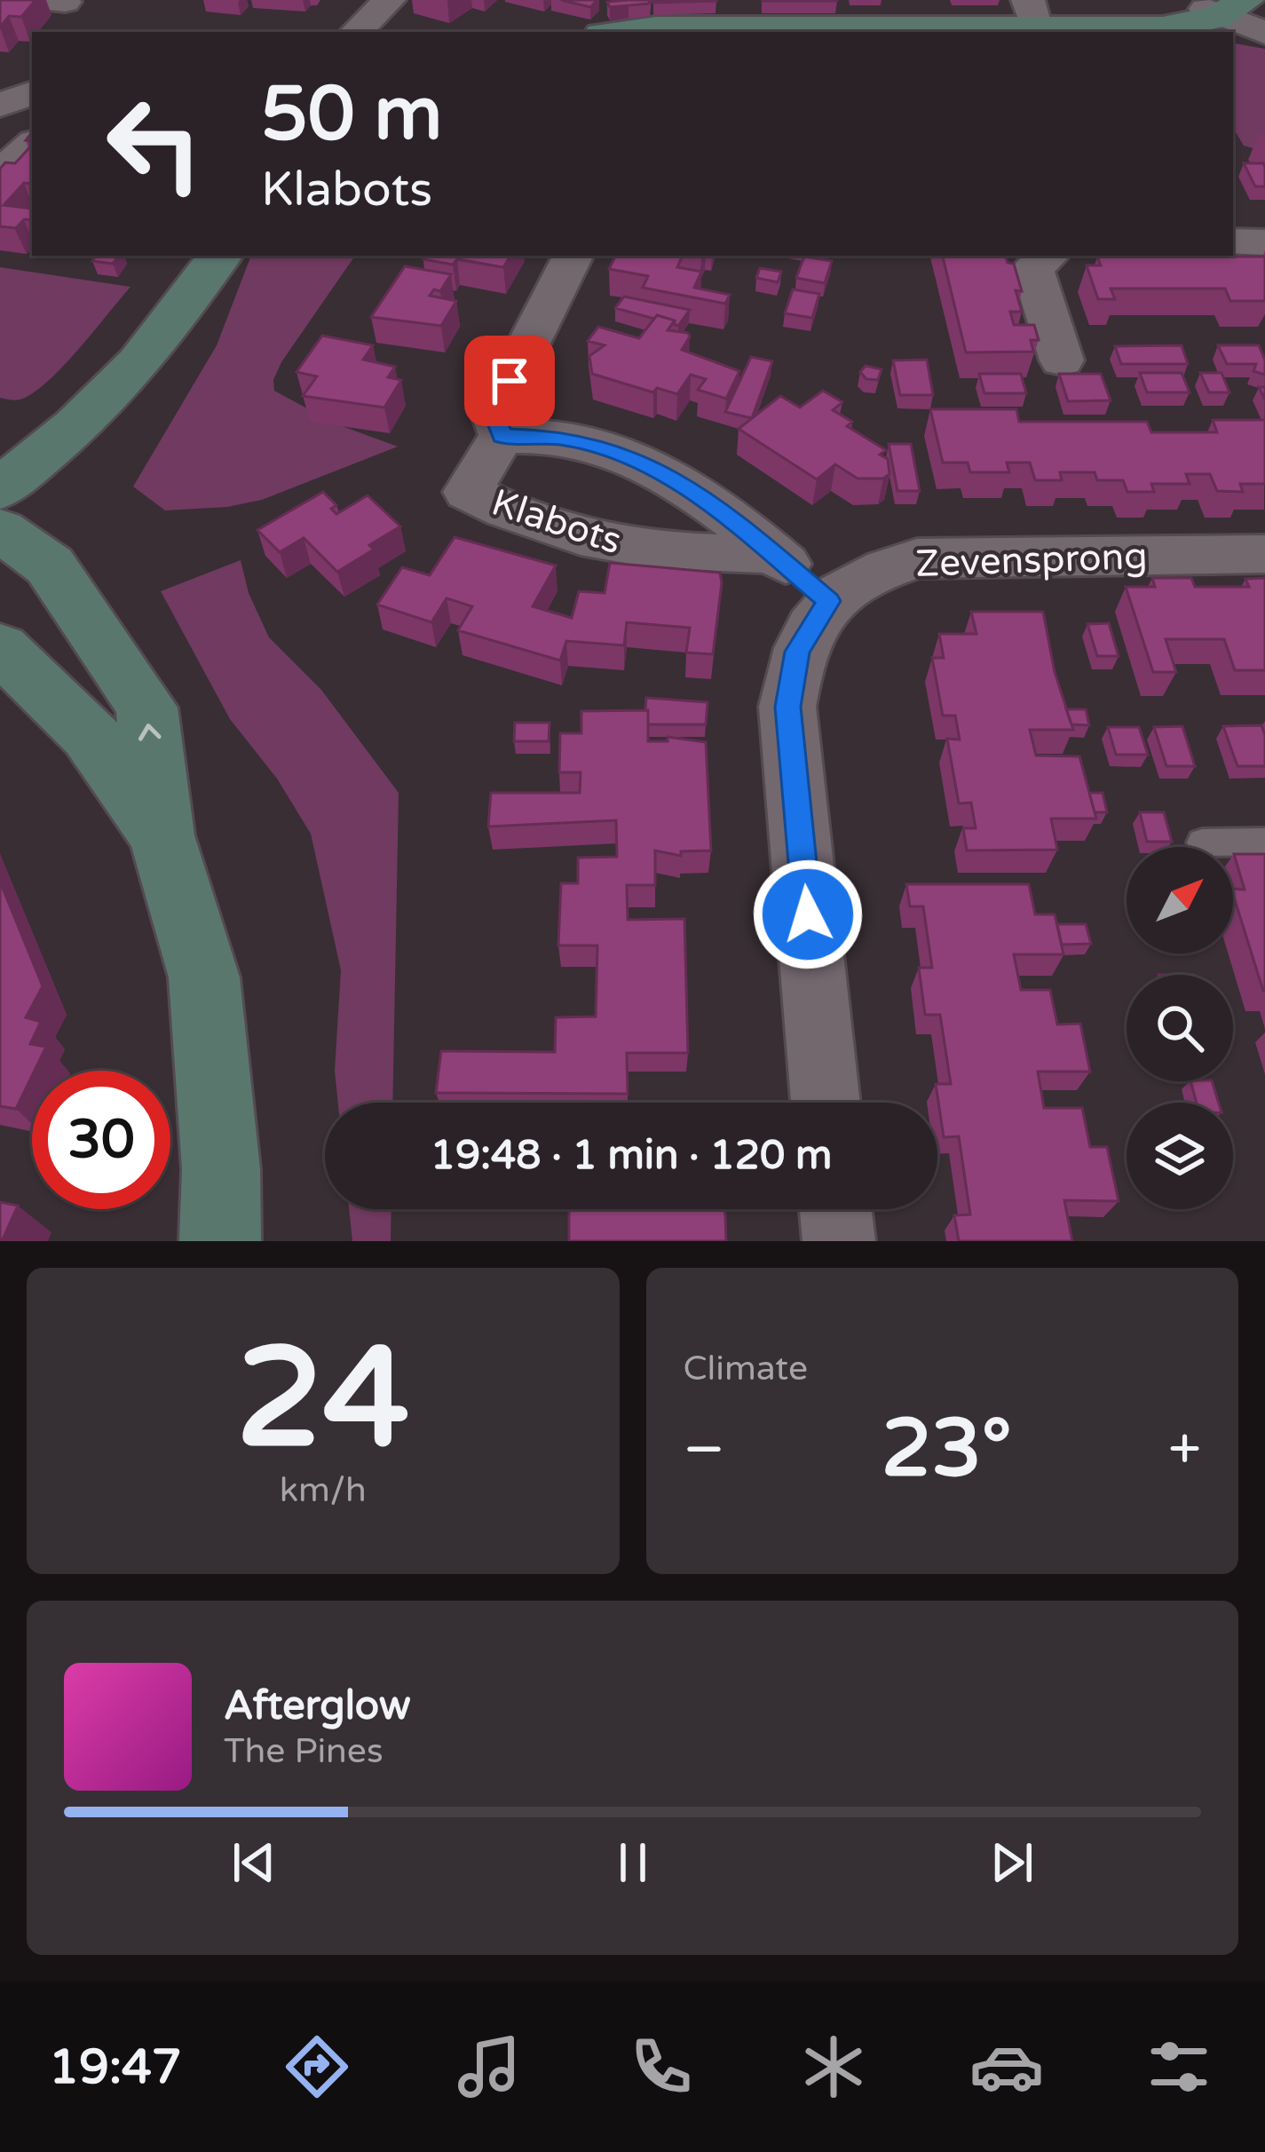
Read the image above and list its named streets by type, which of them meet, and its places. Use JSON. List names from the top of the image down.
{
  "streets": {
    "street": ["Klabots", "Zevensprong"]
  },
  "crossings": [
    ["Klabots", "Zevensprong"]
  ],
  "north": "top right",
  "page": {
    "turn": ["50 m", "Klabots"],
    "limit": "30",
    "trip": "19:48 · 1 min · 120 m",
    "tile": [
      ["24", "km/h"],
      "Climate"
    ],
    "heat": ["−", "23°", "+"],
    "song": ["Afterglow", "The Pines"],
    "tabs": "19:47"
  }
}
